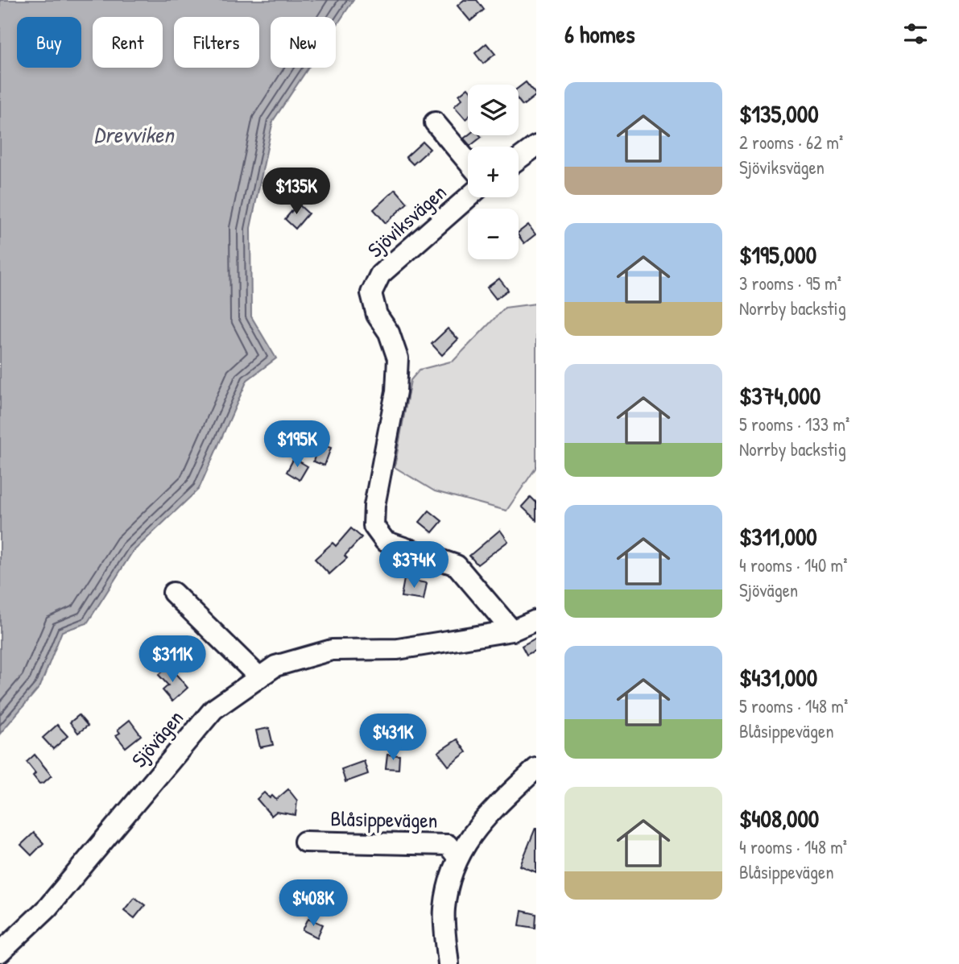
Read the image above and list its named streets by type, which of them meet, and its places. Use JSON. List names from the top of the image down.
{
  "streets": {
    "street": ["Sjöviksvägen", "Sjövägen", "Blåsippevägen"]
  },
  "crossings": [
    ["Sjöviksvägen", "Sjövägen"]
  ],
  "water": ["Drevviken"],
  "page": {
    "heading": "6 homes",
    "chip": [
      "Buy",
      "Rent",
      "Filters",
      "New"
    ],
    "list": [
      {
        "name": "$135,000",
        "note": "2 rooms · 62 m² · Sjöviksvägen"
      },
      {
        "name": "$195,000",
        "note": "3 rooms · 95 m² · Norrby backstig"
      },
      {
        "name": "$374,000",
        "note": "5 rooms · 133 m² · Norrby backstig"
      },
      {
        "name": "$311,000",
        "note": "4 rooms · 140 m² · Sjövägen"
      },
      {
        "name": "$431,000",
        "note": "5 rooms · 148 m² · Blåsippevägen"
      },
      {
        "name": "$408,000",
        "note": "4 rooms · 148 m² · Blåsippevägen"
      }
    ],
    "map_buttons": ["+", "−"],
    "price": [
      "$135K",
      "$195K",
      "$374K",
      "$311K",
      "$431K",
      "$408K"
    ]
  }
}
